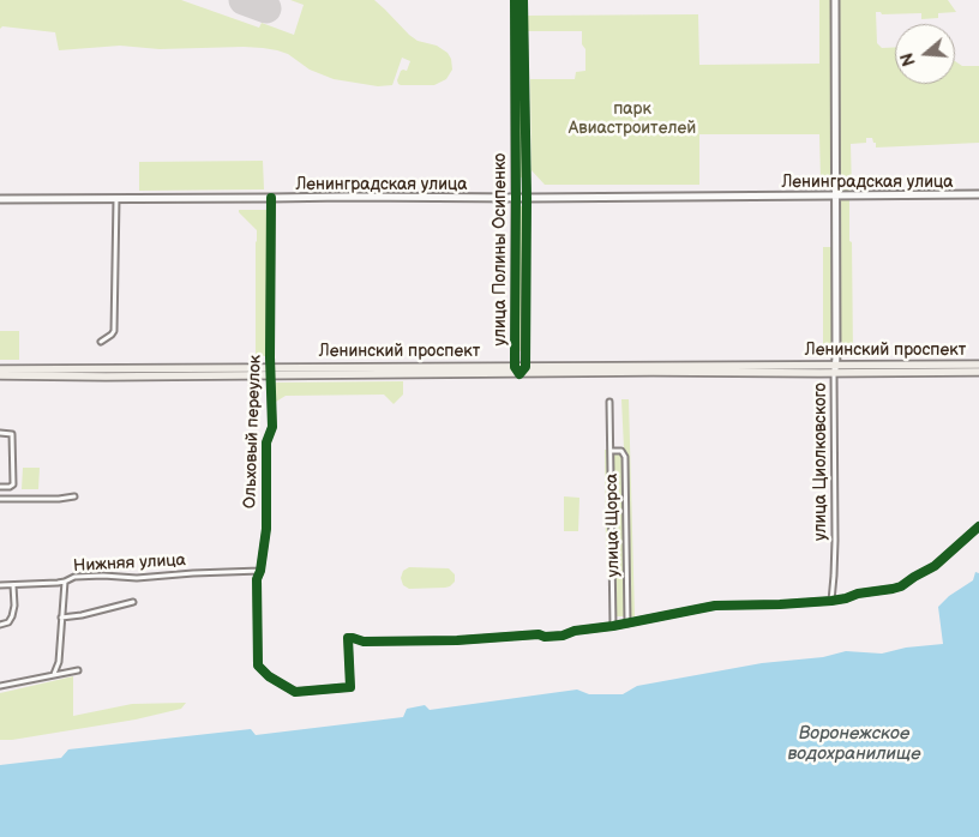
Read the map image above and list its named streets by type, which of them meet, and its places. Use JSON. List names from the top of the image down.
{
  "streets": {
    "main road": ["Ленинградская улица", "Ленинский проспект", "улица Циолковского"],
    "street": [
      "улица Полины Осипенко",
      "Ольховый переулок",
      "улица Щорса",
      "Нижняя улица"
    ]
  },
  "crossings": [
    ["Ленинградская улица", "улица Полины Осипенко"],
    ["Ленинградская улица", "Ольховый переулок"],
    ["Ленинградская улица", "улица Циолковского"],
    ["улица Полины Осипенко", "Ленинский проспект"],
    ["Ленинский проспект", "Ольховый переулок"],
    ["Ленинский проспект", "улица Циолковского"],
    ["Ольховый переулок", "Нижняя улица"]
  ],
  "water": ["Воронежское водохранилище"],
  "parks": ["парк Авиастроителей"],
  "north": "left"
}
